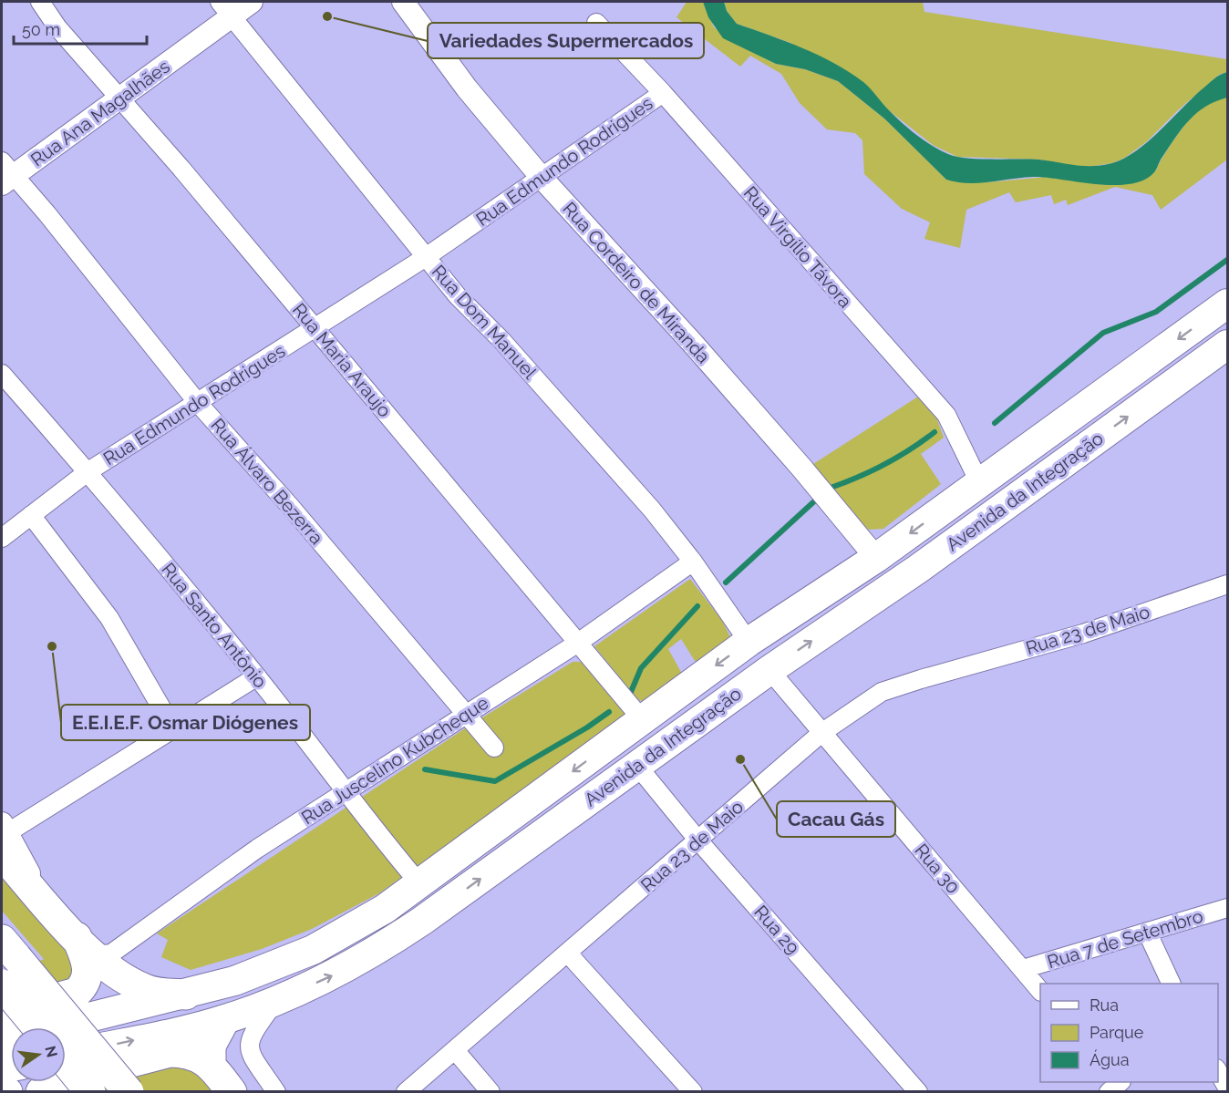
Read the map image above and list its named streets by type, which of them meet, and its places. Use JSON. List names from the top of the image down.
{
  "streets": {
    "main road": ["Avenida da Integração"],
    "street": [
      "Rua Ana Magalhães",
      "Rua Edmundo Rodrigues",
      "Rua Virgílio Távora",
      "Rua Cordeiro de Miranda",
      "Rua Dom Manuel",
      "Rua Maria Araujo",
      "Rua Álvaro Bezerra",
      "Rua Santo Antônio",
      "Rua 23 de Maio",
      "Rua Juscelino Kubcheque",
      "Rua 30",
      "Rua 29",
      "Rua 7 de Setembro"
    ]
  },
  "crossings": [
    ["Rua Ana Magalhães", "Rua Dom Manuel"],
    ["Rua Ana Magalhães", "Rua Maria Araujo"],
    ["Rua Ana Magalhães", "Rua Álvaro Bezerra"],
    ["Rua Edmundo Rodrigues", "Rua Virgílio Távora"],
    ["Rua Edmundo Rodrigues", "Rua Cordeiro de Miranda"],
    ["Rua Edmundo Rodrigues", "Rua Dom Manuel"],
    ["Rua Edmundo Rodrigues", "Rua Maria Araujo"],
    ["Rua Edmundo Rodrigues", "Rua Álvaro Bezerra"],
    ["Rua Edmundo Rodrigues", "Rua Santo Antônio"],
    ["Rua Virgílio Távora", "Avenida da Integração"],
    ["Rua Cordeiro de Miranda", "Avenida da Integração"],
    ["Rua Dom Manuel", "Avenida da Integração"],
    ["Rua Dom Manuel", "Rua Juscelino Kubcheque"],
    ["Rua Maria Araujo", "Avenida da Integração"],
    ["Rua Maria Araujo", "Rua Juscelino Kubcheque"],
    ["Rua Álvaro Bezerra", "Rua Juscelino Kubcheque"],
    ["Avenida da Integração", "Rua Santo Antônio"],
    ["Avenida da Integração", "Rua 30"],
    ["Avenida da Integração", "Rua 29"],
    ["Rua Santo Antônio", "Rua Juscelino Kubcheque"],
    ["Rua 23 de Maio", "Rua 30"],
    ["Rua 23 de Maio", "Rua 29"],
    ["Rua 30", "Rua 7 de Setembro"]
  ],
  "places": ["Variedades Supermercados", "E.E.I.E.F. Osmar Diógenes", "Cacau Gás"],
  "legend": ["Rua", "Parque", "Água"],
  "scale_bar": "50 m",
  "north": "right"
}
